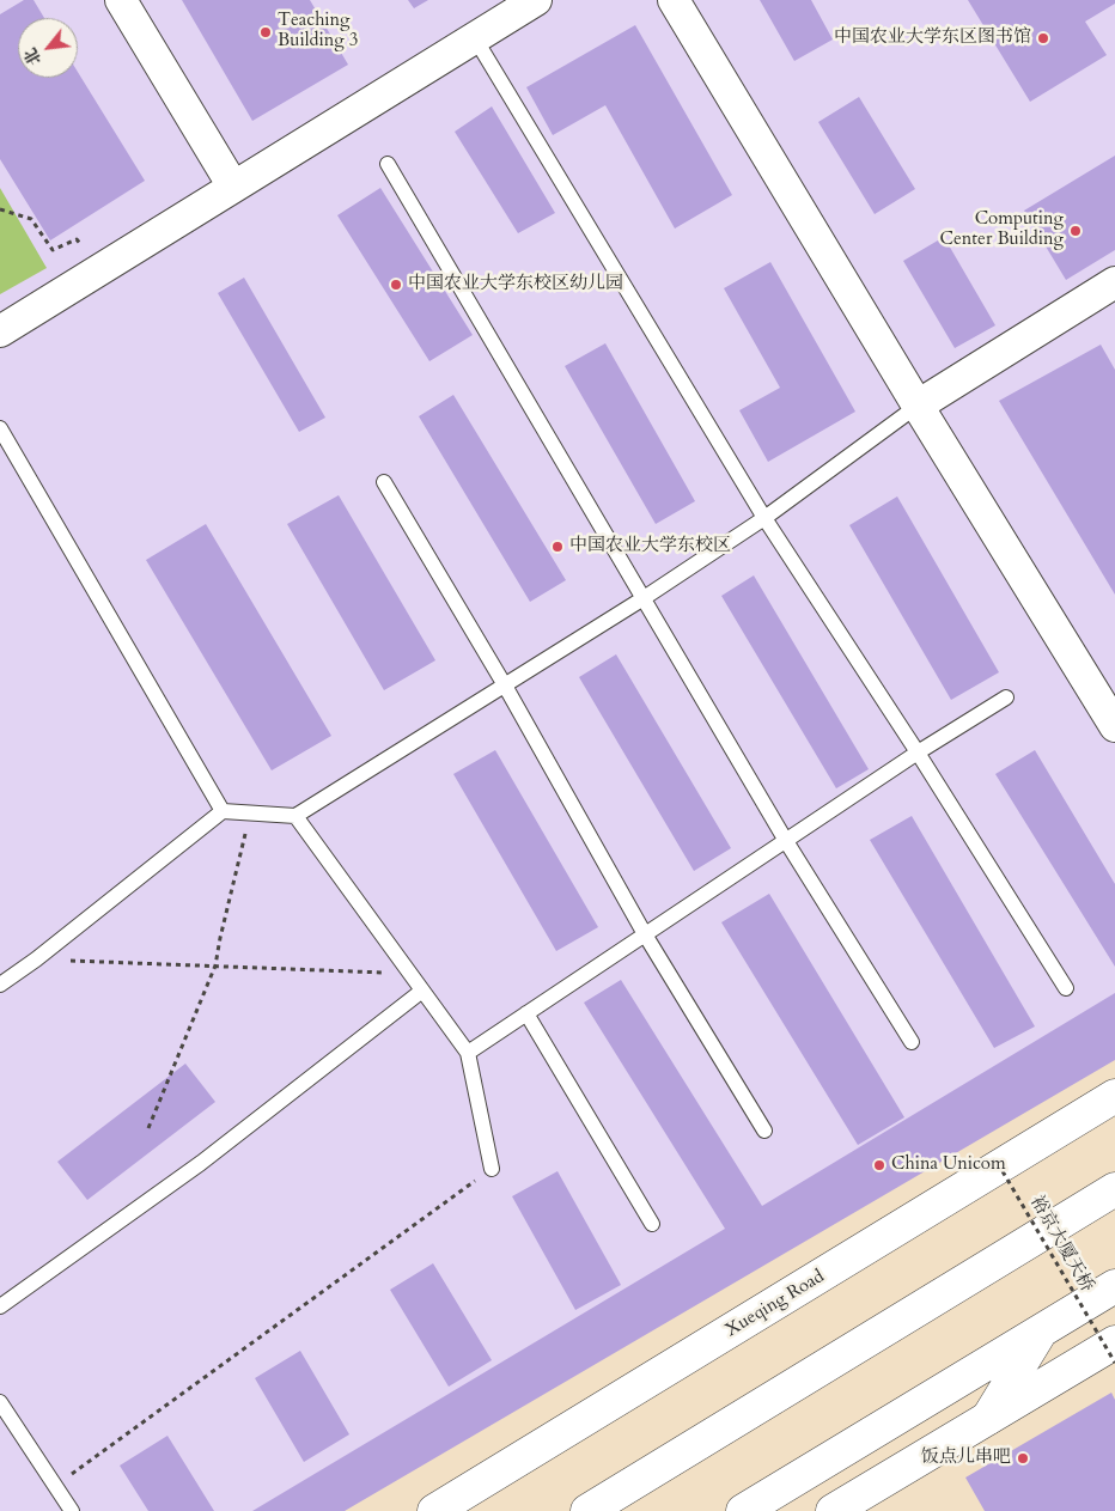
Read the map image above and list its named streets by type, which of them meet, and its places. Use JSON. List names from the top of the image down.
{
  "streets": {
    "main road": ["Xueqing Road"],
    "path": ["裕京大厦天桥"]
  },
  "places": [
    "Teaching Building 3",
    "中国农业大学东区图书馆",
    "Computing Center Building",
    "中国农业大学东校区幼儿园",
    "中国农业大学东校区",
    "China Unicom",
    "饭点儿串吧"
  ],
  "north": "bottom left"
}
